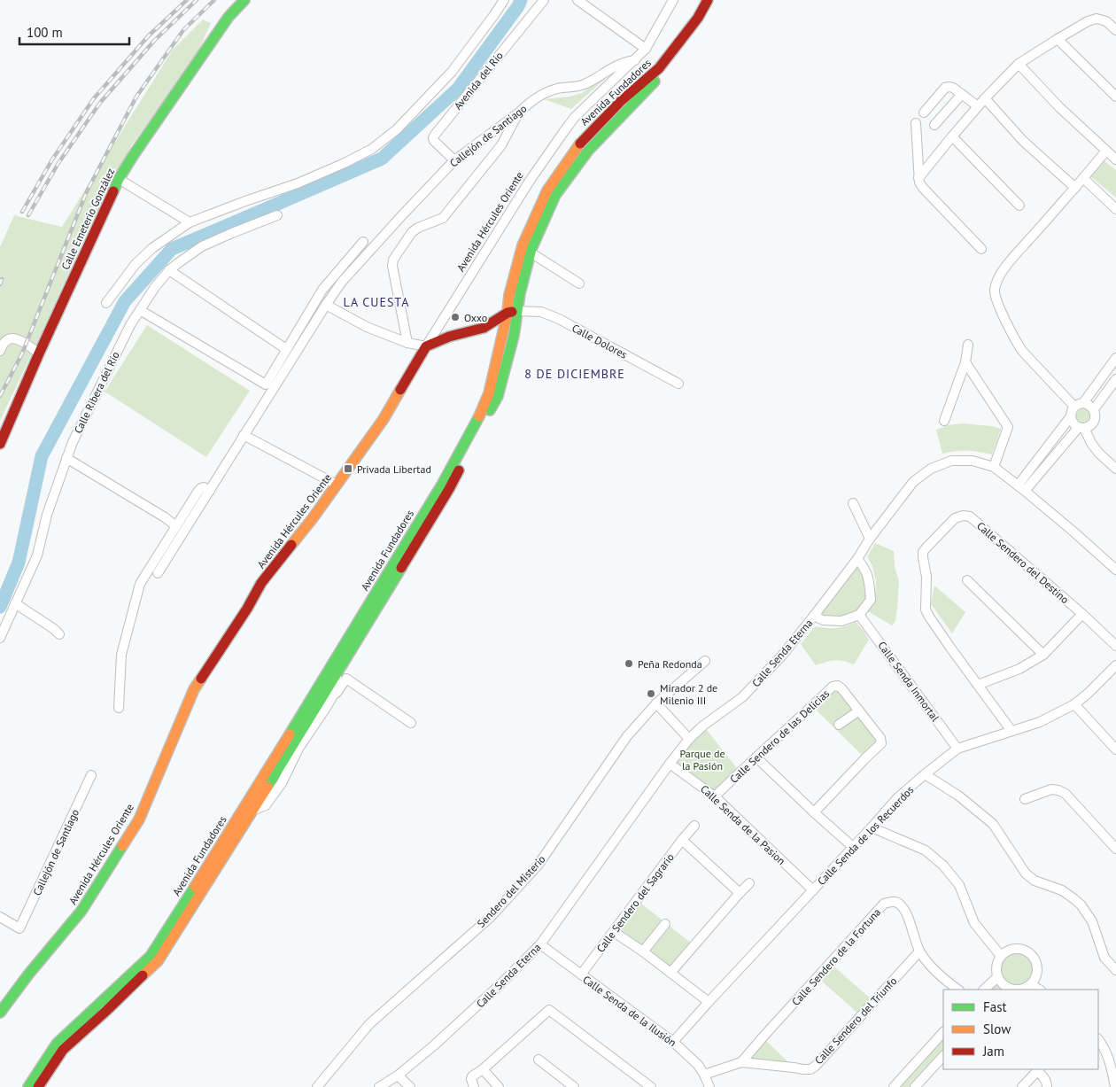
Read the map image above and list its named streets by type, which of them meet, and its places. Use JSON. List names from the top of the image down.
{
  "streets": {
    "main road": ["Avenida Fundadores", "Calle Emeterio González", "Avenida Hércules Oriente"],
    "street": [
      "Avenida del Río",
      "Callejón de Santiago",
      "Calle Dolores",
      "Calle Ribera del Río",
      "Calle Sendero del Destino",
      "Calle Senda Eterna",
      "Calle Senda Inmortal",
      "Calle Sendero de las Delicias",
      "Calle Senda de la Pasion",
      "Calle Senda de los Recuerdos",
      "Sendero del Misterio",
      "Calle Sendero del Sagrario",
      "Calle Sendero de la Fortuna",
      "Calle Senda de la Ilusión",
      "Calle Sendero del Triunfo"
    ]
  },
  "crossings": [
    ["Avenida del Río", "Callejón de Santiago"],
    ["Avenida Fundadores", "Calle Dolores"],
    ["Callejón de Santiago", "Avenida Hércules Oriente"],
    ["Calle Sendero del Destino", "Calle Senda de los Recuerdos"],
    ["Calle Senda Eterna", "Calle Senda de la Pasion"],
    ["Calle Senda Eterna", "Calle Senda de la Ilusión"],
    ["Calle Senda Inmortal", "Calle Senda de los Recuerdos"],
    ["Calle Sendero de las Delicias", "Calle Senda de la Pasion"],
    ["Calle Senda de la Pasion", "Calle Senda de los Recuerdos"],
    ["Calle Senda de los Recuerdos", "Calle Senda de la Ilusión"],
    ["Calle Sendero del Sagrario", "Calle Senda de la Ilusión"],
    ["Calle Sendero de la Fortuna", "Calle Sendero del Triunfo"],
    ["Calle Senda de la Ilusión", "Calle Sendero del Triunfo"]
  ],
  "districts": ["LA CUESTA", "8 DE DICIEMBRE"],
  "parks": ["Parque de la Pasión"],
  "places": {
    "other": ["Oxxo", "Peña Redonda", "Mirador 2 de Milenio III"],
    "transit": ["Privada Libertad"]
  },
  "legend": ["Fast", "Slow", "Jam"],
  "scale_bar": "100 m"
}
